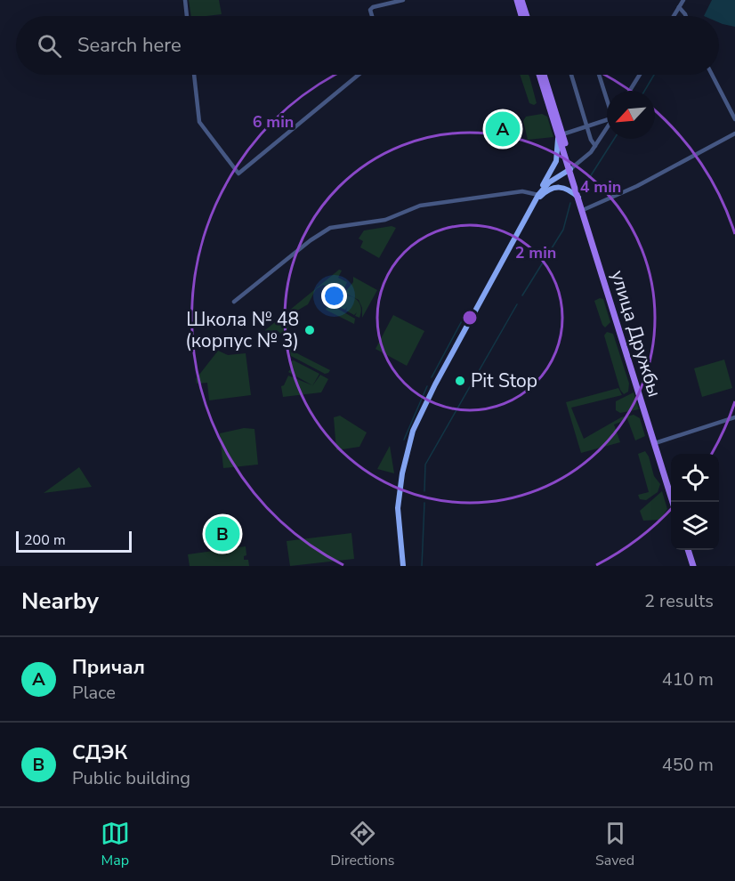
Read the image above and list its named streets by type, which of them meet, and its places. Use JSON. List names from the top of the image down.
{
  "streets": {
    "main road": ["улица Дружбы"]
  },
  "places": ["Школа № 48 (корпус № 3)", "Pit Stop"],
  "scale_bar": "200 m",
  "north": "bottom left",
  "page": {
    "search": "Search here",
    "pins": ["A", "B"],
    "scale": "200 m",
    "heading": ["Nearby", "2 results"],
    "list": [
      {
        "mark": "A",
        "name": "Причал",
        "note": "Place",
        "value": "410 m"
      },
      {
        "mark": "B",
        "name": "СДЭК",
        "note": "Public building",
        "value": "450 m"
      }
    ],
    "nav": ["Map", "Directions", "Saved"]
  },
  "rings": ["6 min", "4 min", "2 min"]
}
